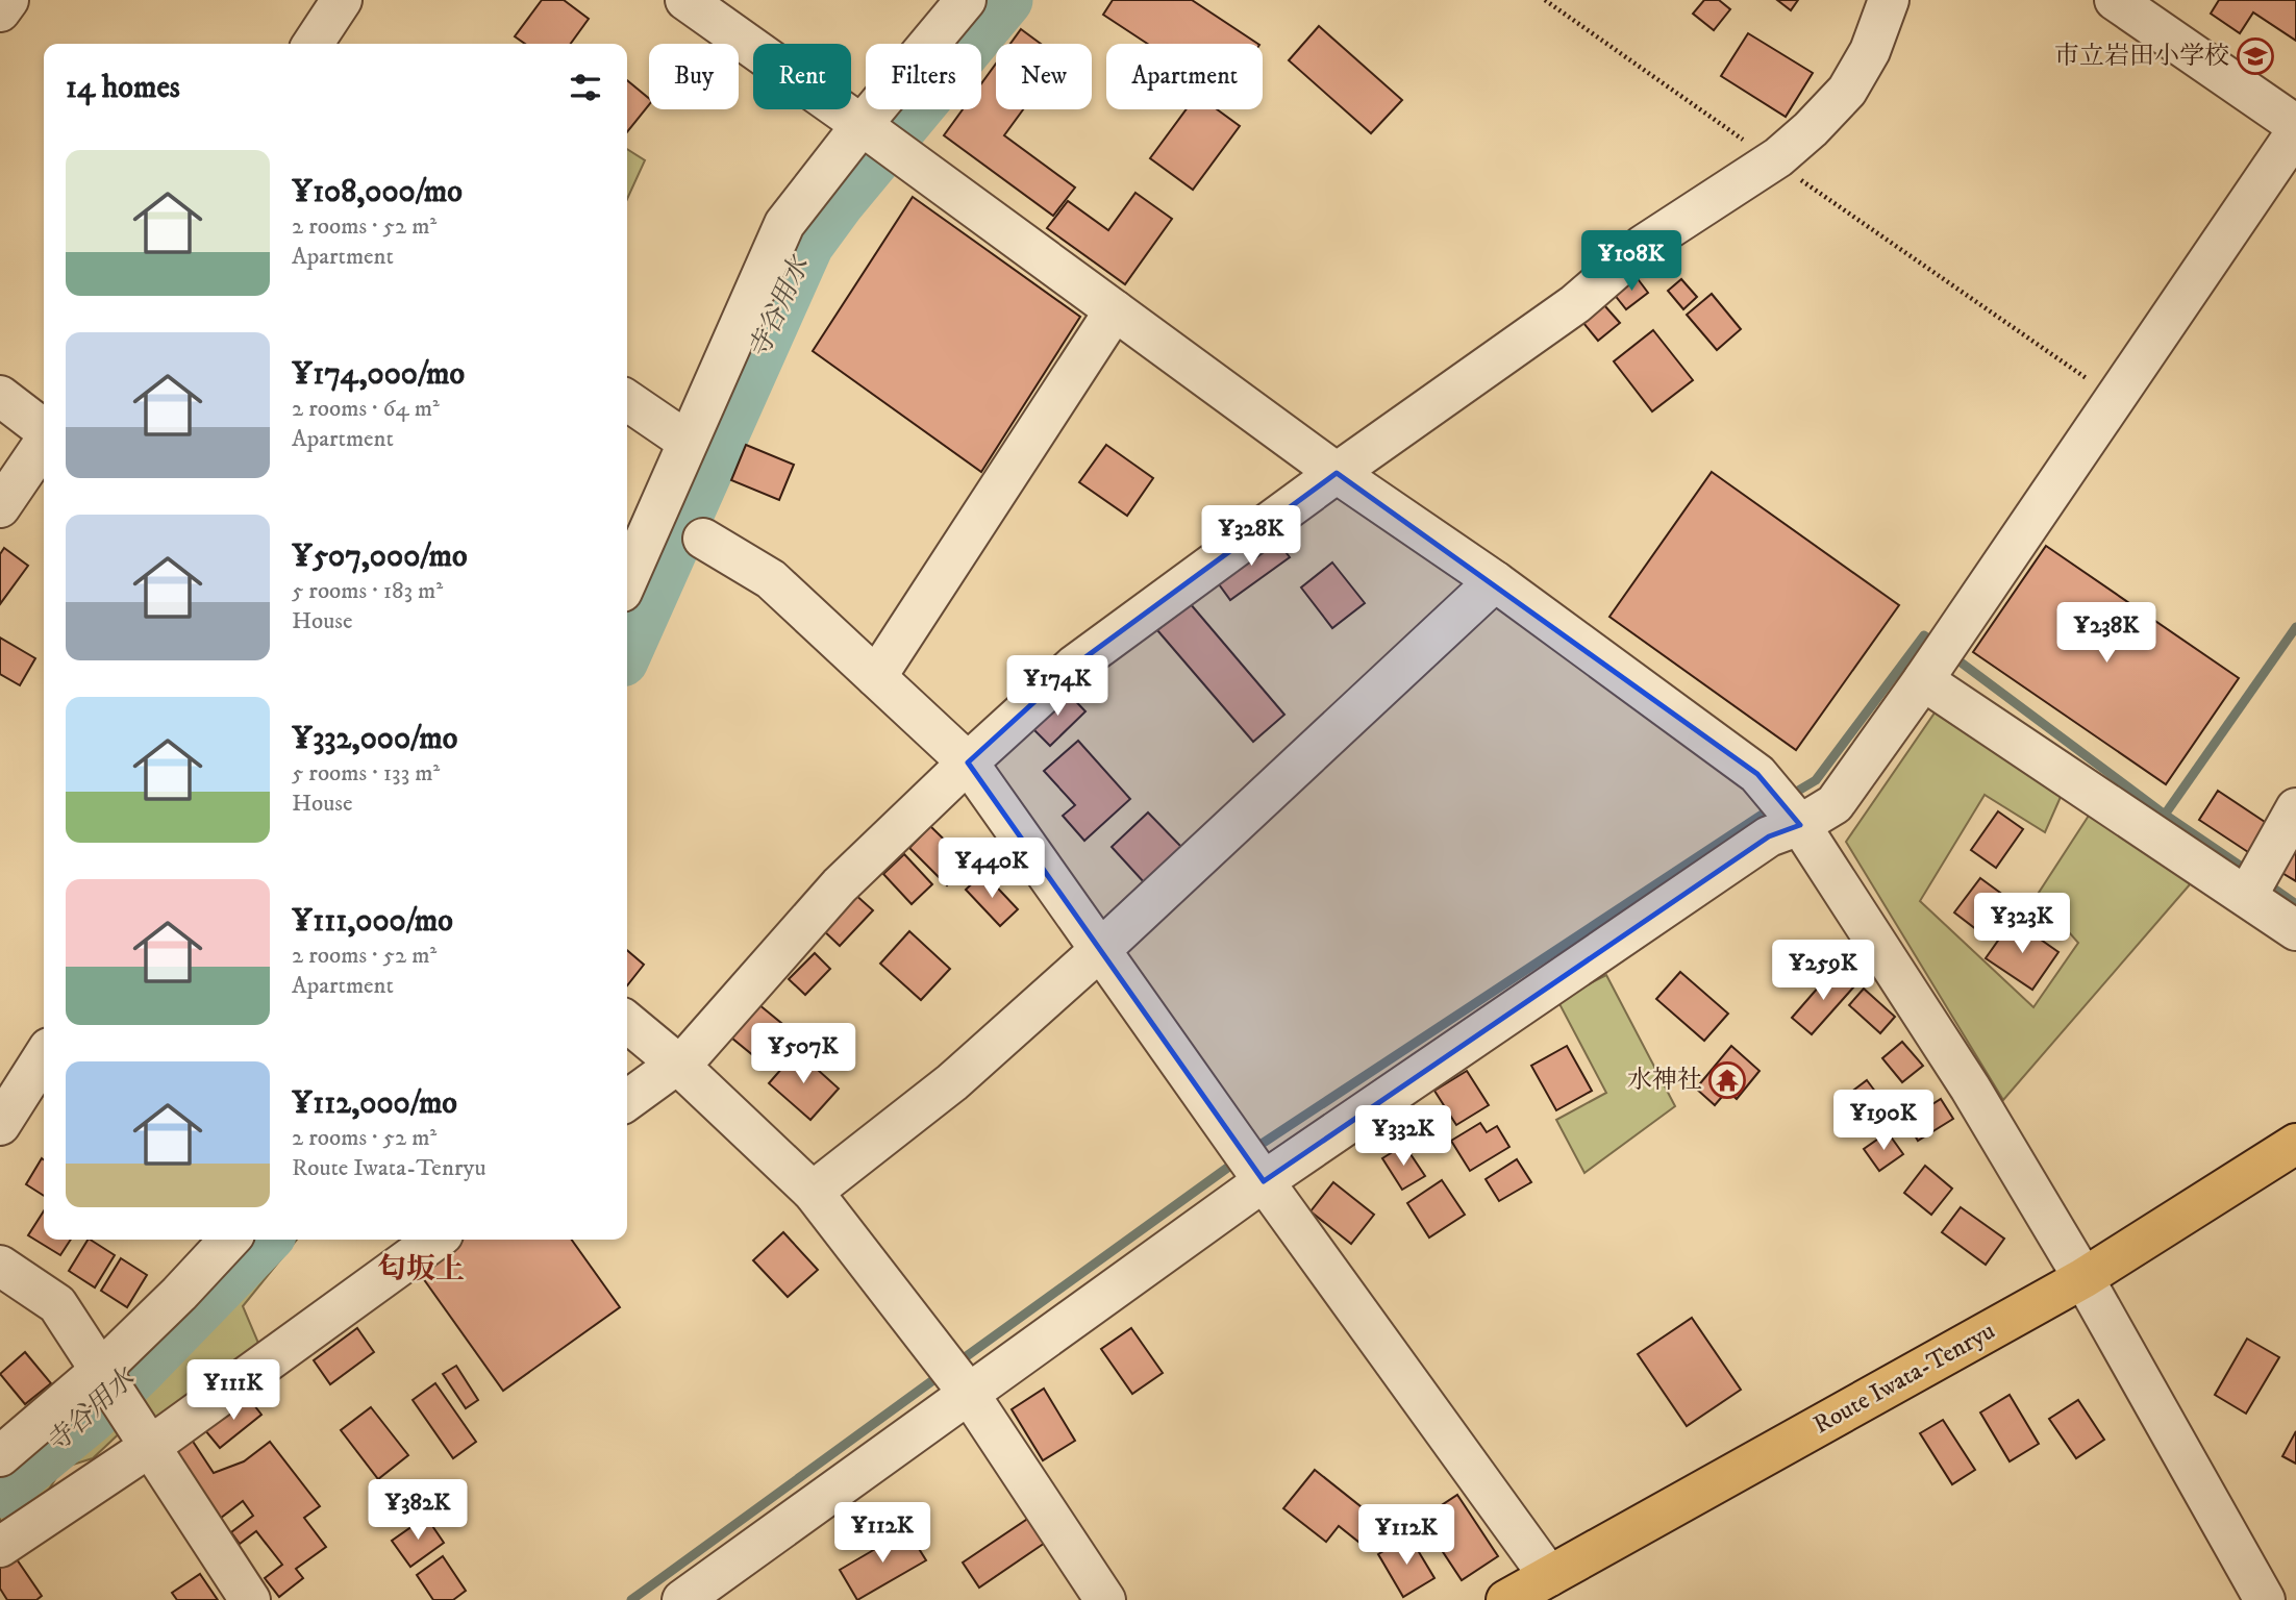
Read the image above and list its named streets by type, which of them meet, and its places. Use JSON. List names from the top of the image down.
{
  "streets": {
    "main road": ["Route Iwata-Tenryu"]
  },
  "districts": ["匂坂上"],
  "water": ["寺谷用水"],
  "places": {
    "school or university": ["市立岩田小学校"],
    "temple": ["水神社"]
  },
  "page": {
    "chip": [
      "Buy",
      "Rent",
      "Filters",
      "New",
      "Apartment"
    ],
    "heading": "14 homes",
    "list": [
      {
        "name": "¥108,000/mo",
        "note": "2 rooms · 52 m² · Apartment"
      },
      {
        "name": "¥174,000/mo",
        "note": "2 rooms · 64 m² · Apartment"
      },
      {
        "name": "¥507,000/mo",
        "note": "5 rooms · 183 m² · House"
      },
      {
        "name": "¥332,000/mo",
        "note": "5 rooms · 133 m² · House"
      },
      {
        "name": "¥111,000/mo",
        "note": "2 rooms · 52 m² · Apartment"
      },
      {
        "name": "¥112,000/mo",
        "note": "2 rooms · 52 m² · Route Iwata-Tenryu"
      }
    ],
    "price": [
      "¥108K",
      "¥328K",
      "¥238K",
      "¥174K",
      "¥440K",
      "¥323K",
      "¥259K",
      "¥507K",
      "¥190K",
      "¥332K",
      "¥111K",
      "¥382K",
      "¥112K",
      "¥112K"
    ]
  }
}
